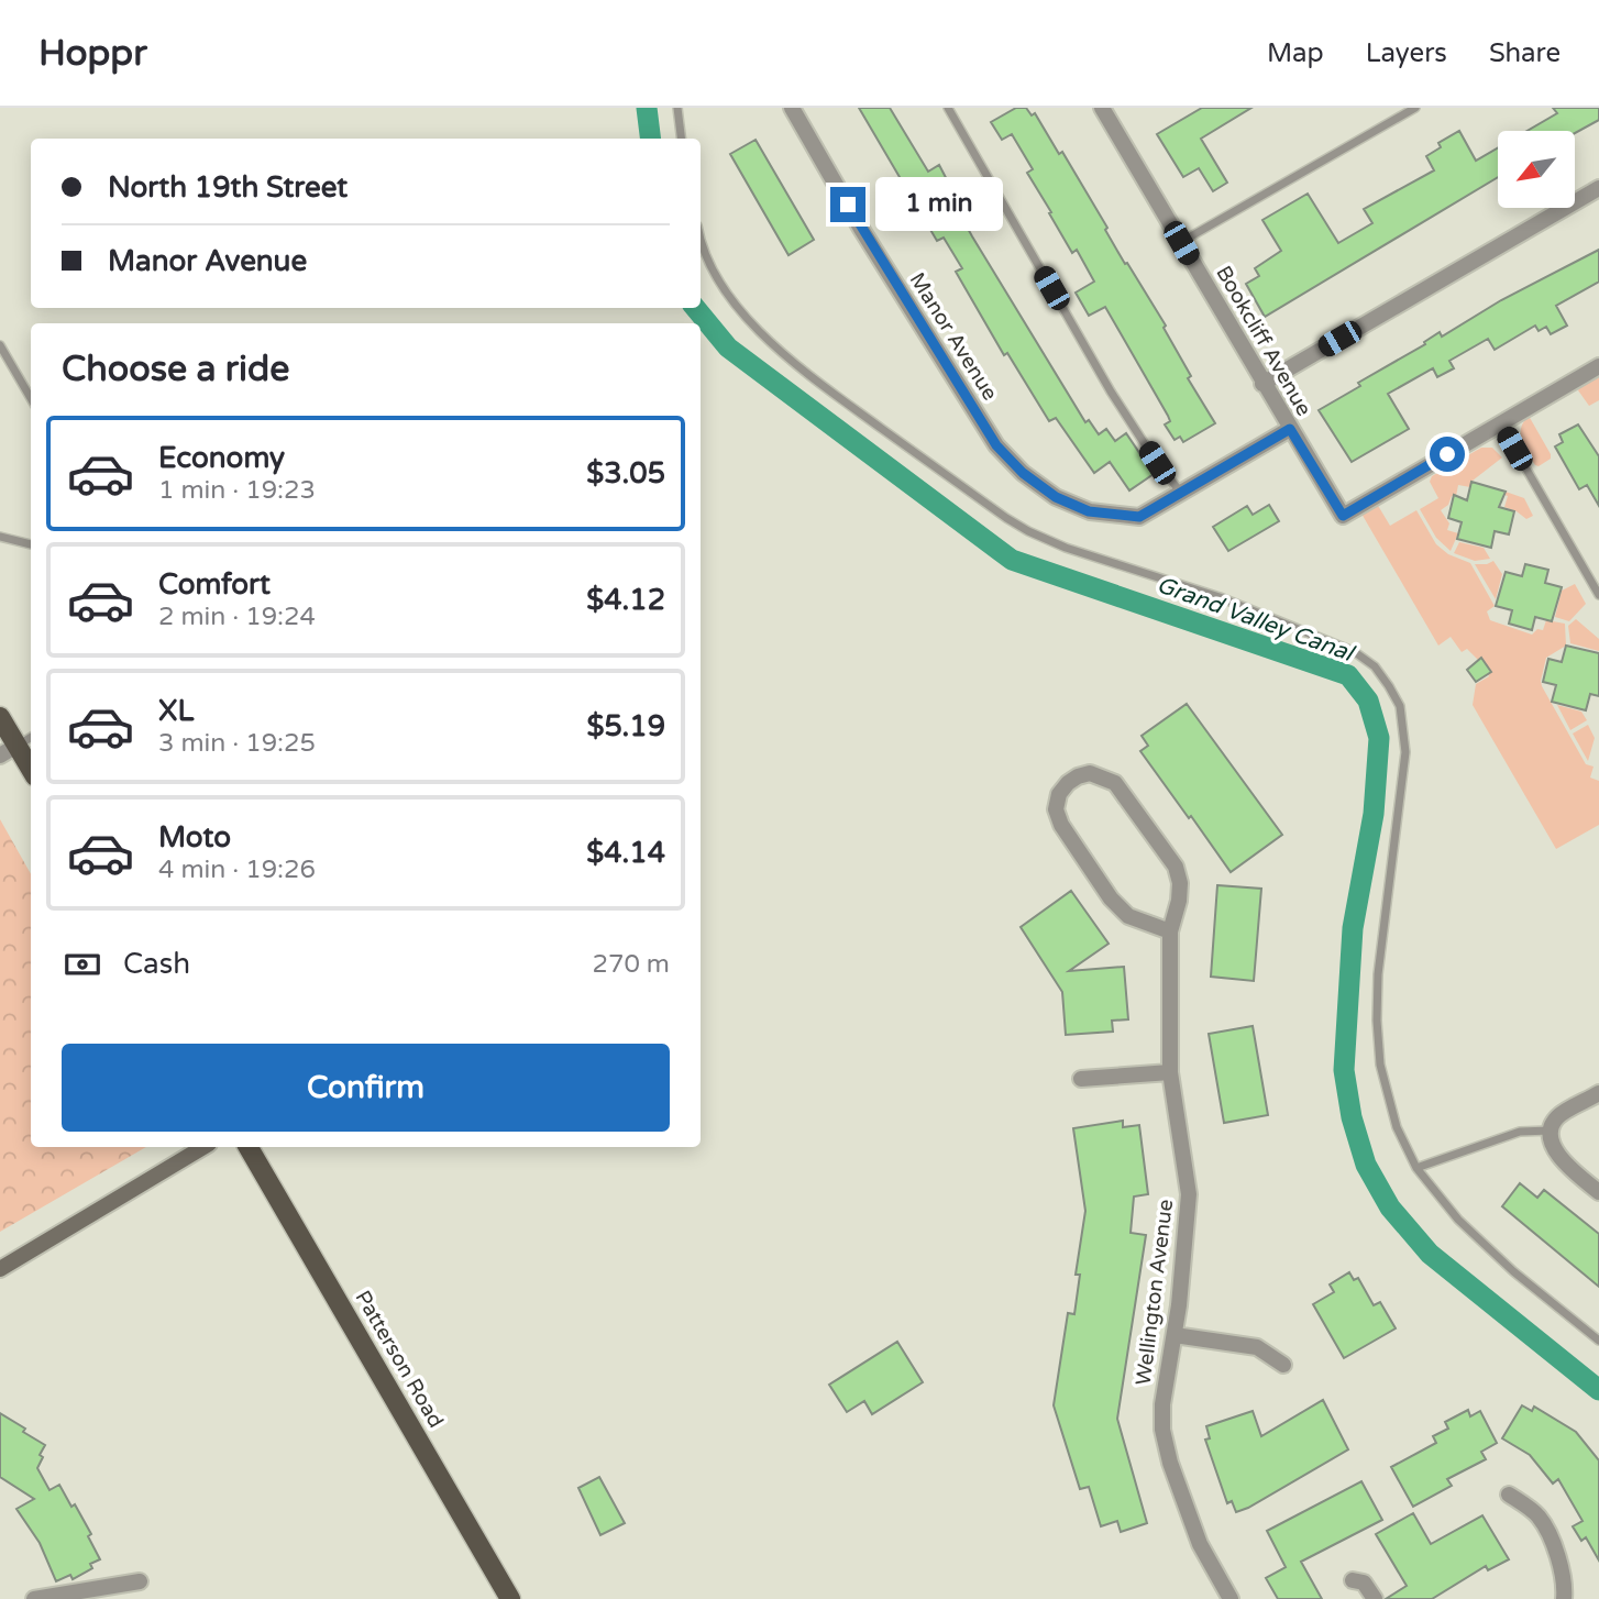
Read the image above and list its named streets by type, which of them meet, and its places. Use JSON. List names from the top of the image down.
{
  "streets": {
    "main road": ["Patterson Road"],
    "street": ["Manor Avenue", "Bookcliff Avenue", "Wellington Avenue"]
  },
  "water": ["Grand Valley Canal"],
  "north": "bottom left",
  "page": {
    "header": "Hoppr",
    "nav": ["Map", "Layers", "Share"],
    "banner": ["North 19th Street", "Manor Avenue"],
    "bubble": "1 min",
    "heading": "Choose a ride",
    "list": [
      {
        "name": "Economy",
        "note": "1 min · 19:23",
        "value": "$3.05"
      },
      {
        "name": "Comfort",
        "note": "2 min · 19:24",
        "value": "$4.12"
      },
      {
        "name": "XL",
        "note": "3 min · 19:25",
        "value": "$5.19"
      },
      {
        "name": "Moto",
        "note": "4 min · 19:26",
        "value": "$4.14"
      }
    ],
    "pay": ["Cash", "270 m"],
    "buttons": "Confirm"
  }
}
